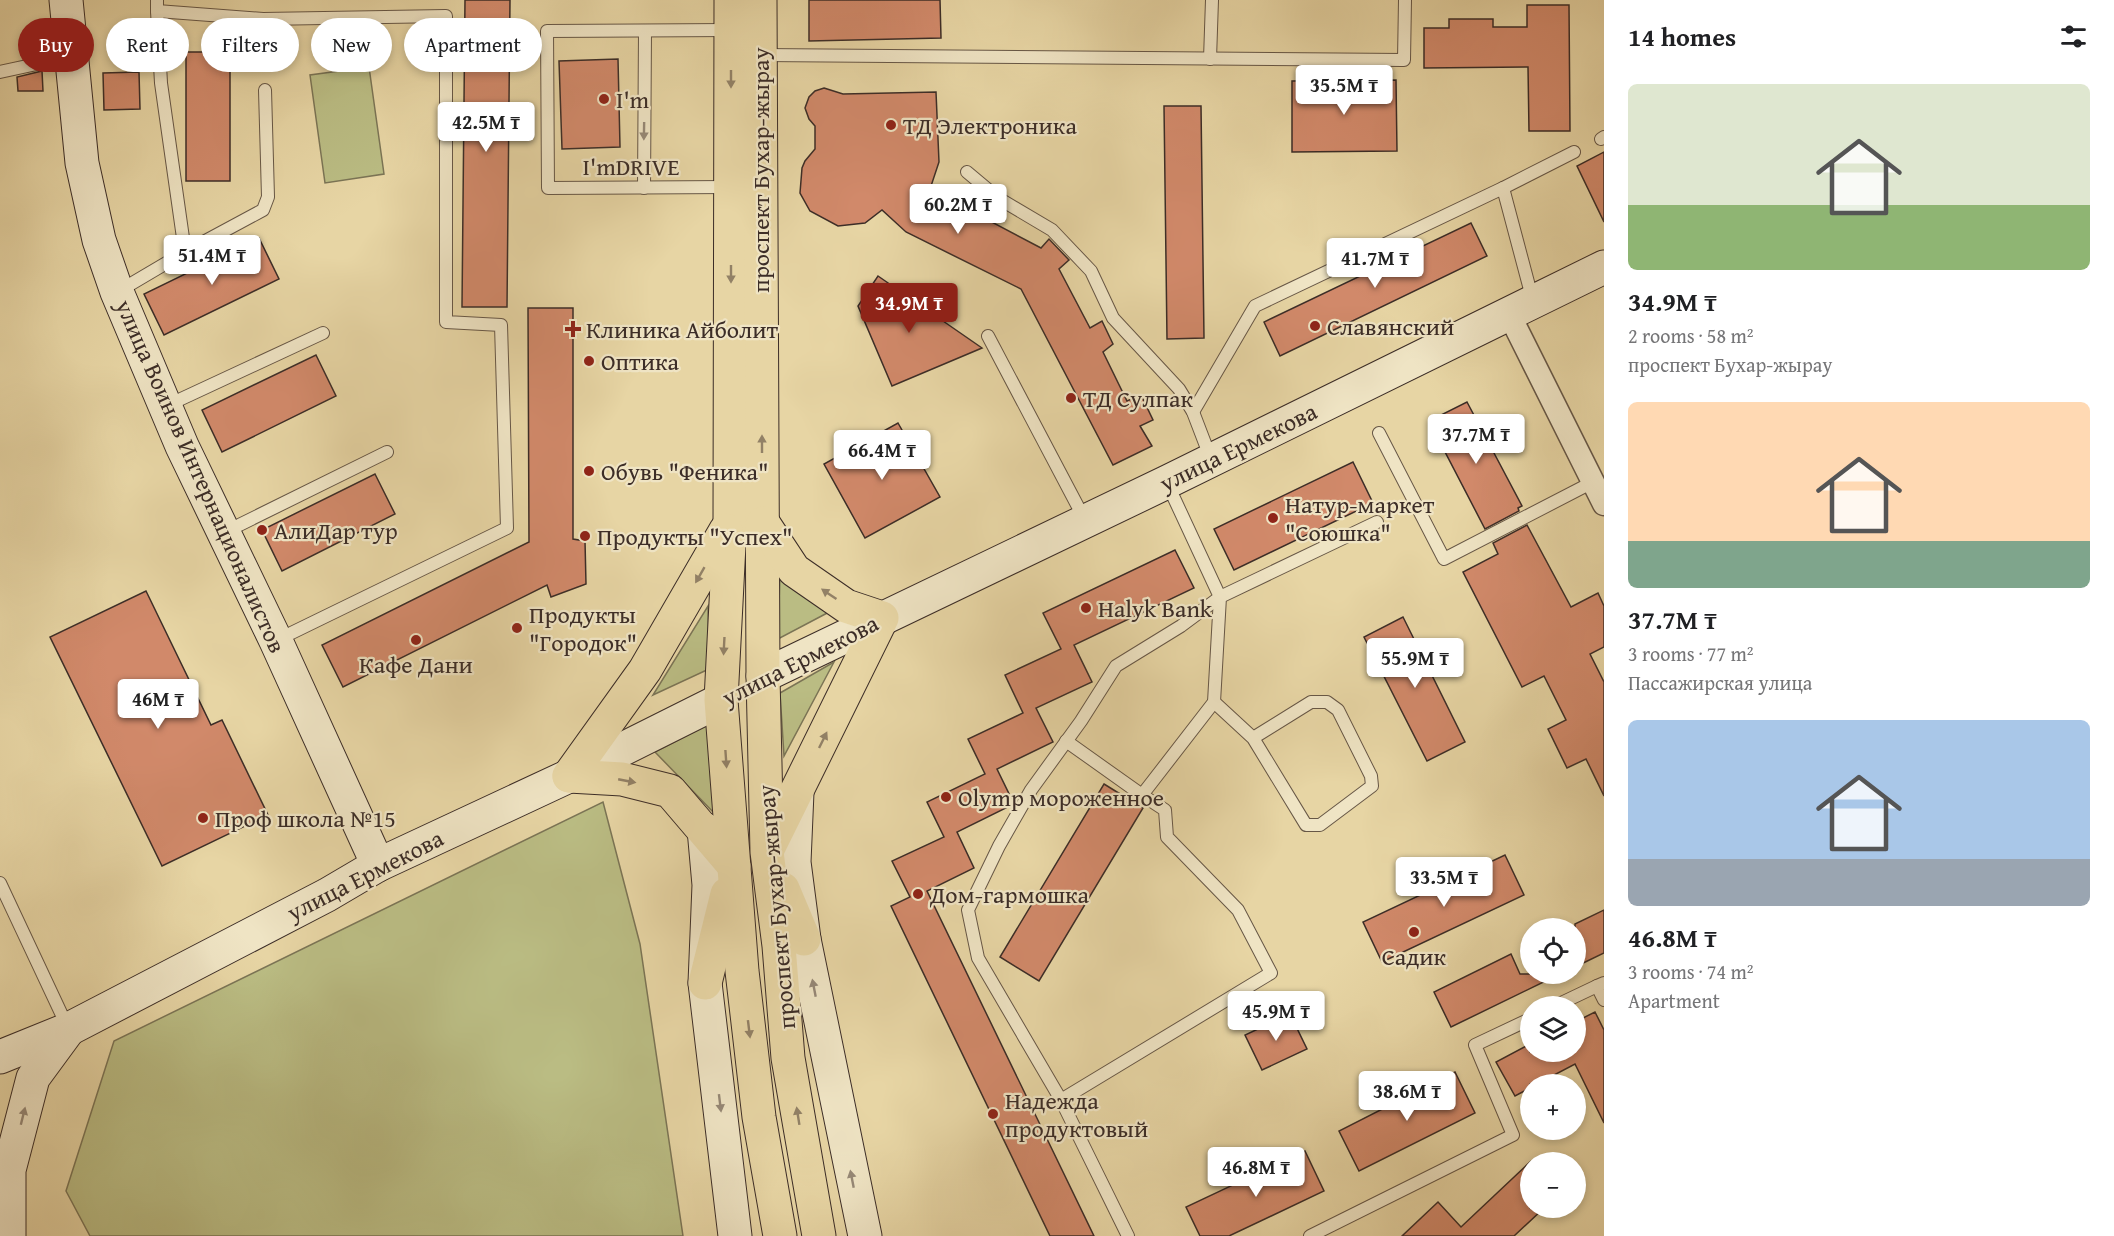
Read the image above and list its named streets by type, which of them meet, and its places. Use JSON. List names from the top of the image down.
{
  "streets": {
    "main road": ["проспект Бухар-жырау", "улица Ермекова", "улица Воинов Интернационалистов"],
    "lane": ["I'mDRIVE"]
  },
  "crossings": [
    ["I'mDRIVE", "проспект Бухар-жырау"],
    ["проспект Бухар-жырау", "улица Ермекова"],
    ["улица Ермекова", "улица Воинов Интернационалистов"]
  ],
  "places": {
    "other": [
      "I'm",
      "ТД Электроника",
      "Славянский",
      "Оптика",
      "ТД Сулпак",
      "Обувь \"Феника\"",
      "Натур-маркет \"Союшка\"",
      "АлиДар тур",
      "Продукты \"Успех\"",
      "Halyk Bank",
      "Продукты \"Городок\"",
      "Кафе Дани",
      "Olymp мороженное",
      "Проф школа №15",
      "Дом-гармошка",
      "Садик",
      "Надежда продуктовый"
    ],
    "health": ["Клиника Айболит"]
  },
  "page": {
    "heading": "14 homes",
    "chip": [
      "Buy",
      "Rent",
      "Filters",
      "New",
      "Apartment"
    ],
    "price": [
      "35.5M ₸",
      "42.5M ₸",
      "60.2M ₸",
      "51.4M ₸",
      "41.7M ₸",
      "34.9M ₸",
      "37.7M ₸",
      "66.4M ₸",
      "55.9M ₸",
      "46M ₸",
      "33.5M ₸",
      "45.9M ₸",
      "38.6M ₸",
      "46.8M ₸"
    ],
    "list": [
      {
        "name": "34.9M ₸",
        "note": "2 rooms · 58 m² · проспект Бухар-жырау"
      },
      {
        "name": "37.7M ₸",
        "note": "3 rooms · 77 m² · Пассажирская улица"
      },
      {
        "name": "46.8M ₸",
        "note": "3 rooms · 74 m² · Apartment"
      }
    ],
    "map_buttons": ["+", "−"]
  }
}
